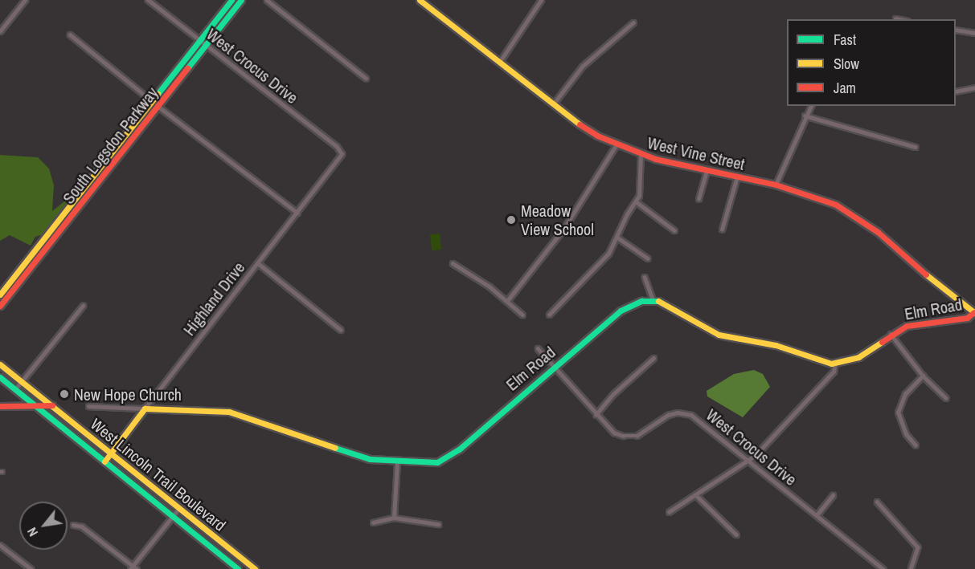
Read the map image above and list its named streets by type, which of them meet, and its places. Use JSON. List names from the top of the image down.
{
  "streets": {
    "main road": [
      "South Logsdon Parkway",
      "West Vine Street",
      "Highland Drive",
      "Elm Road",
      "West Lincoln Trail Boulevard"
    ],
    "street": ["West Crocus Drive"]
  },
  "crossings": [
    ["West Crocus Drive", "South Logsdon Parkway"],
    ["West Crocus Drive", "Highland Drive"],
    ["West Crocus Drive", "Elm Road"],
    ["West Vine Street", "Elm Road"],
    ["Highland Drive", "Elm Road"],
    ["Highland Drive", "West Lincoln Trail Boulevard"]
  ],
  "places": ["Meadow View School", "New Hope Church"],
  "legend": ["Fast", "Slow", "Jam"],
  "north": "bottom left"
}
